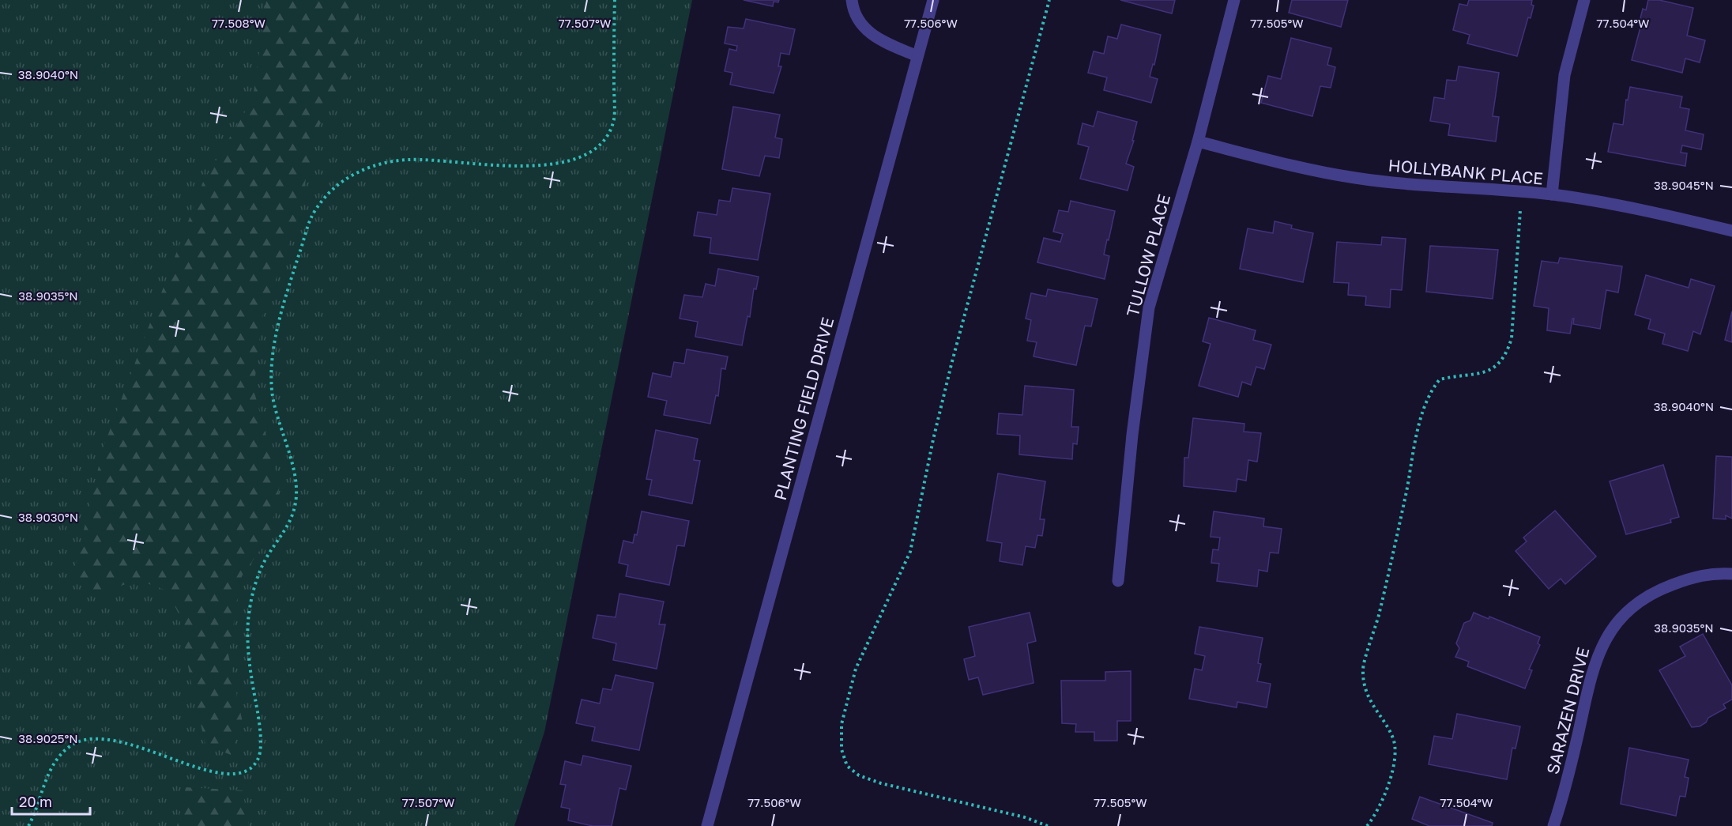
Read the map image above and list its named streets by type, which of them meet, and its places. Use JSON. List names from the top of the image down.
{
  "streets": {
    "street": [
      "HOLLYBANK PLACE",
      "TULLOW PLACE",
      "PLANTING FIELD DRIVE",
      "SARAZEN DRIVE"
    ]
  },
  "crossings": [
    ["HOLLYBANK PLACE", "TULLOW PLACE"]
  ],
  "scale_bar": "20 m",
  "coordinates": [
    "77.508°W",
    "77.507°W",
    "77.506°W",
    "77.505°W",
    "77.504°W",
    "38.9040°N",
    "38.9045°N",
    "38.9035°N",
    "38.9030°N",
    "38.9025°N"
  ]
}
